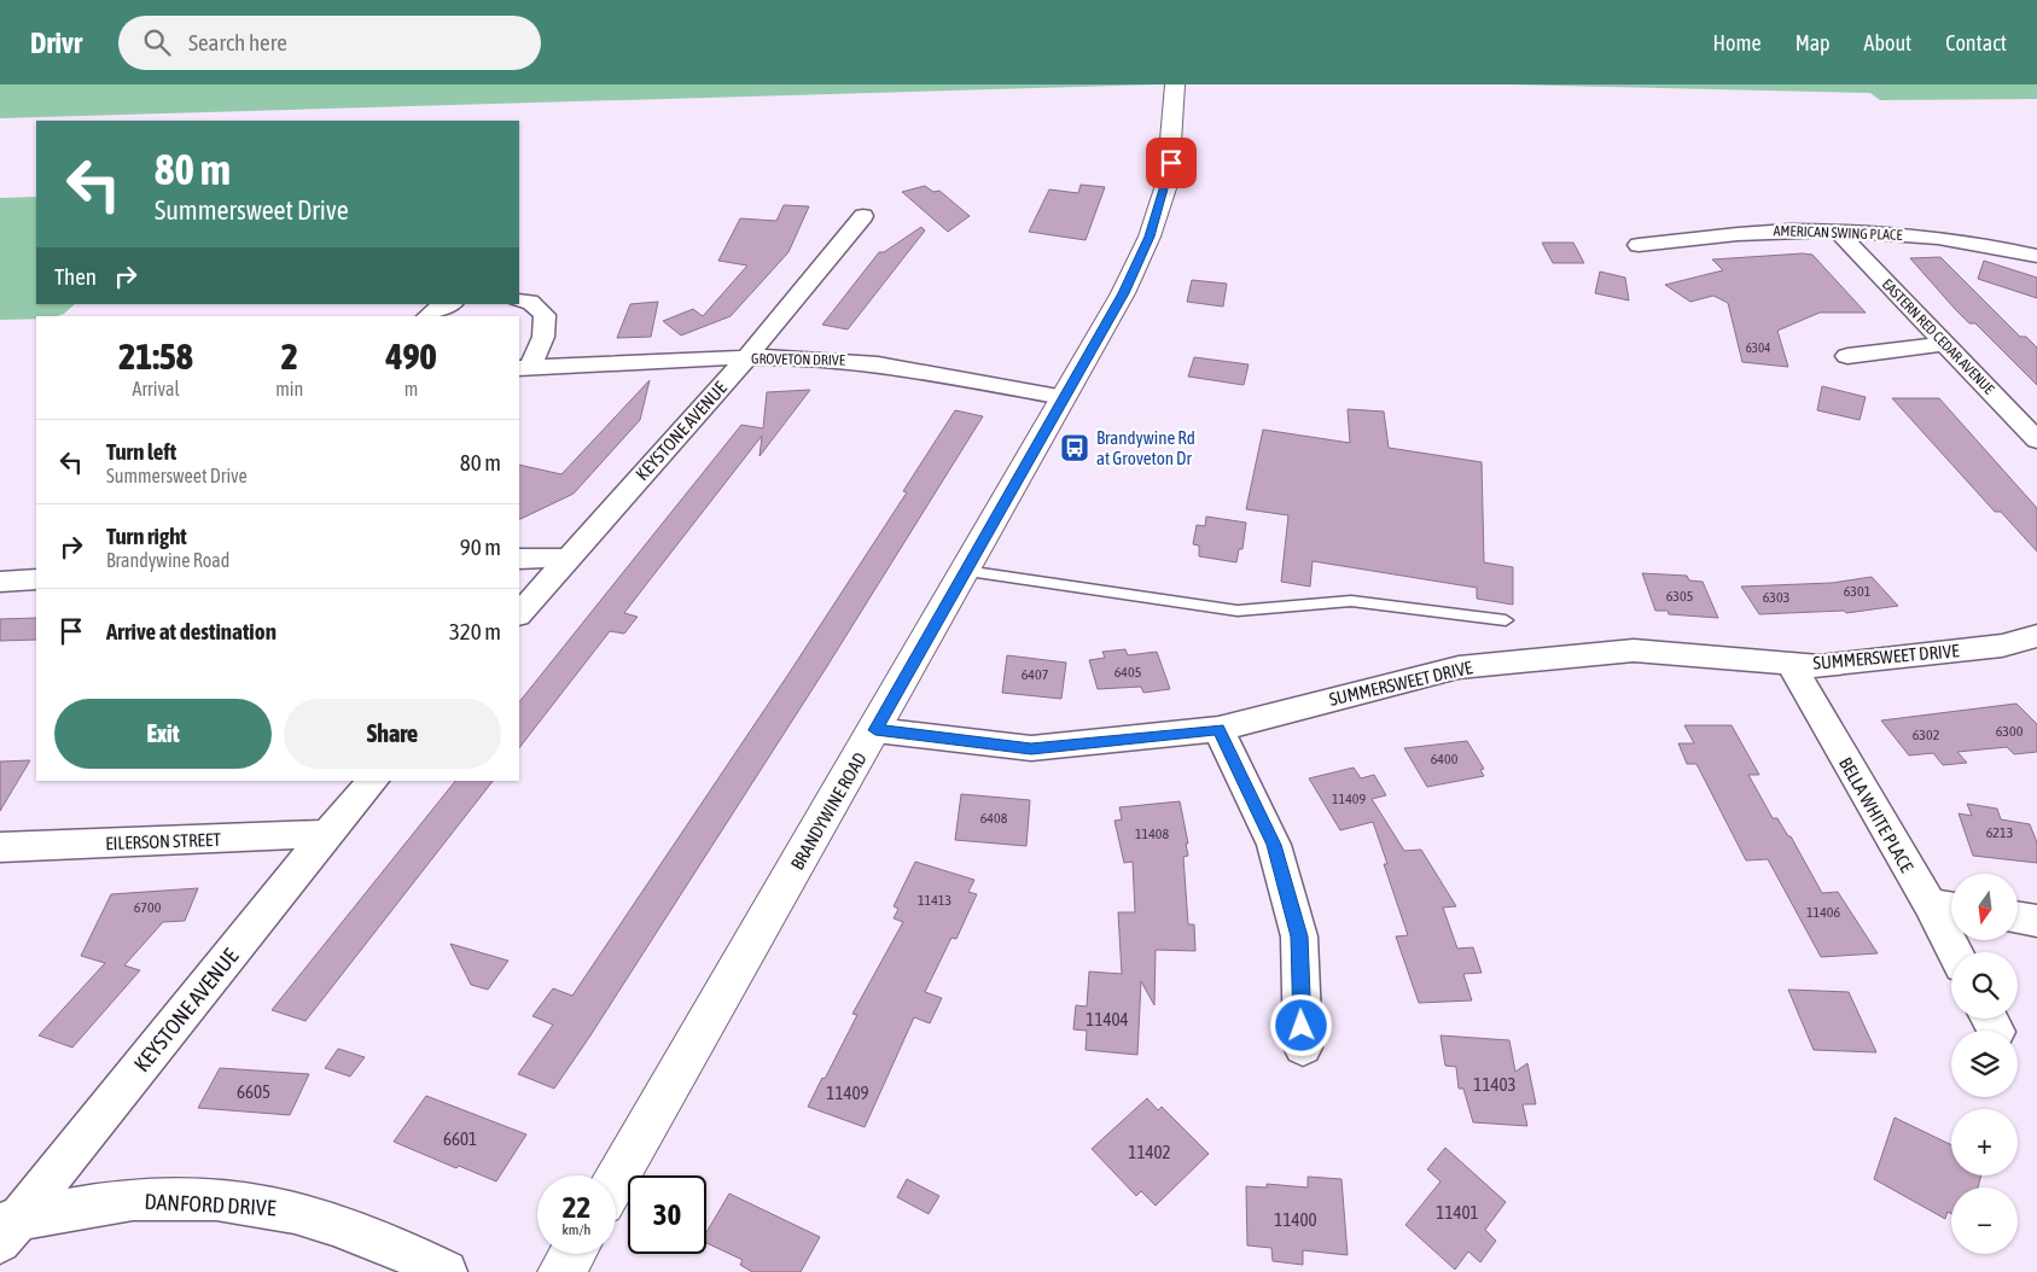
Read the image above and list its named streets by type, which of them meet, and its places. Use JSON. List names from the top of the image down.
{
  "streets": {
    "main road": ["BRANDYWINE ROAD"],
    "street": [
      "AMERICAN SWING PLACE",
      "EASTERN RED CEDAR AVENUE",
      "GROVETON DRIVE",
      "KEYSTONE AVENUE",
      "SUMMERSWEET DRIVE",
      "BELLA WHITE PLACE",
      "EILERSON STREET",
      "DANFORD DRIVE"
    ]
  },
  "crossings": [
    ["AMERICAN SWING PLACE", "EASTERN RED CEDAR AVENUE"],
    ["GROVETON DRIVE", "KEYSTONE AVENUE"],
    ["GROVETON DRIVE", "BRANDYWINE ROAD"],
    ["KEYSTONE AVENUE", "EILERSON STREET"],
    ["KEYSTONE AVENUE", "DANFORD DRIVE"],
    ["SUMMERSWEET DRIVE", "BRANDYWINE ROAD"],
    ["SUMMERSWEET DRIVE", "BELLA WHITE PLACE"]
  ],
  "places": {
    "bus stop": ["Brandywine Rd at Groveton Dr"]
  },
  "house_numbers": [
    "6304",
    "6301",
    "6305",
    "6303",
    "6405",
    "6407",
    "6300",
    "6302",
    "6400",
    "11409",
    "6408",
    "6213",
    "11408",
    "11413",
    "6700",
    "11406",
    "11404",
    "11403",
    "6605",
    "11409",
    "6601",
    "11402",
    "11401",
    "11400"
  ],
  "north": "bottom",
  "page": {
    "header": "Drivr",
    "search": "Search here",
    "nav": [
      "Home",
      "Map",
      "About",
      "Contact"
    ],
    "turn": ["80 m", "Summersweet Drive"],
    "then": "Then",
    "eta": [
      "21:58",
      "Arrival",
      "2",
      "min",
      "490",
      "m"
    ],
    "list": [
      {
        "name": "Turn left",
        "note": "Summersweet Drive",
        "value": "80 m"
      },
      {
        "name": "Turn right",
        "note": "Brandywine Road",
        "value": "90 m"
      },
      {
        "name": "Arrive at destination",
        "value": "320 m"
      }
    ],
    "buttons": ["Exit", "Share"],
    "map_buttons": ["+", "−"],
    "speed": "22 km/h",
    "limit": "30"
  }
}
